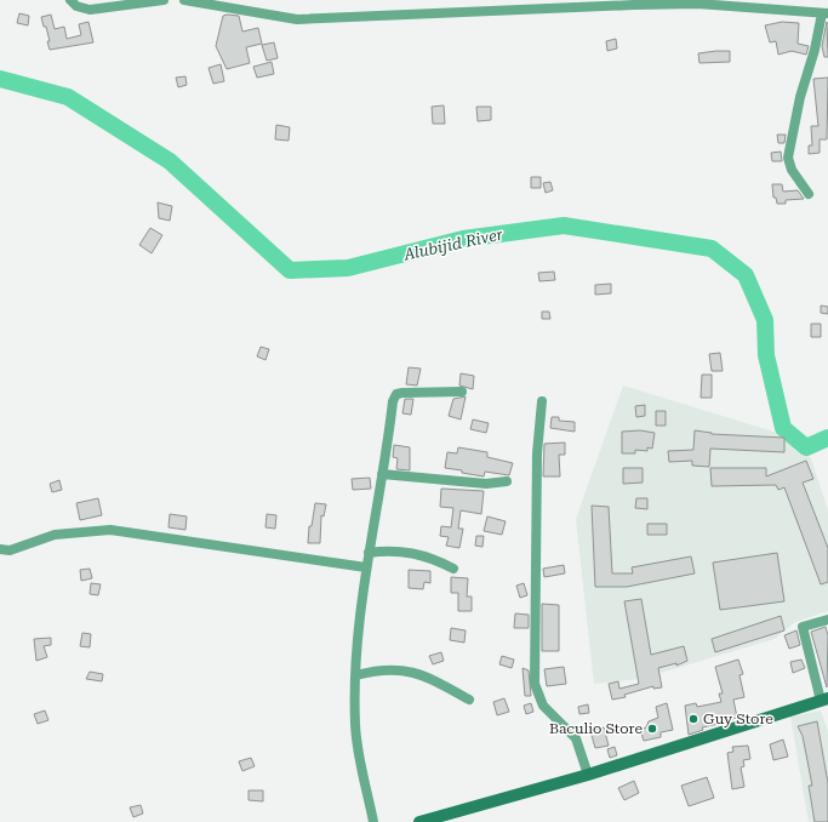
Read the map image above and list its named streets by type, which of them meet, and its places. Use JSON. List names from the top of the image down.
{
  "water": ["Alubijid River"],
  "places": ["Guy Store", "Baculio Store"]
}
